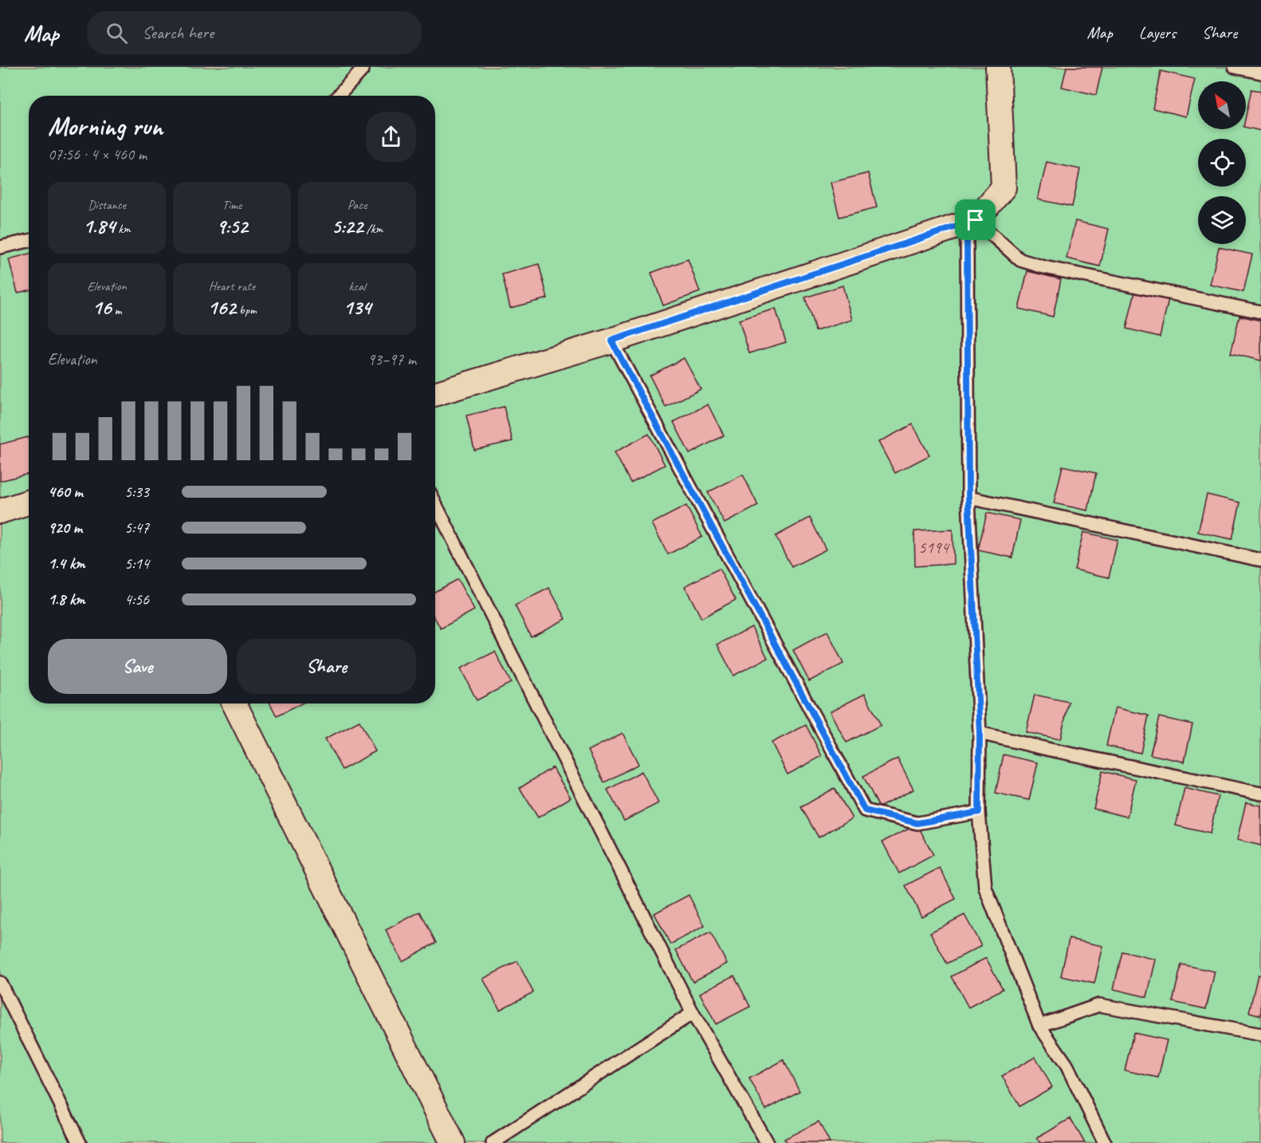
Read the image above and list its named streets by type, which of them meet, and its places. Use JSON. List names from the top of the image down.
{
  "house_numbers": ["5194"],
  "north": "top left",
  "page": {
    "header": "Map",
    "search": "Search here",
    "nav": ["Map", "Layers", "Share"],
    "heading": ["Morning run", "07:56 · 4 × 460 m"],
    "stats": [
      ["Distance", "1.84 km"],
      ["Time", "9:52"],
      ["Pace", "5:22 /km"],
      ["Elevation", "16 m"],
      ["Heart rate", "162 bpm"],
      ["kcal", "134"]
    ],
    "chart": ["Elevation", "93–97 m"],
    "list": [
      {
        "name": "460 m",
        "note": "5:33"
      },
      {
        "name": "920 m",
        "note": "5:47"
      },
      {
        "name": "1.4 km",
        "note": "5:14"
      },
      {
        "name": "1.8 km",
        "note": "4:56"
      }
    ],
    "buttons": ["Save", "Share"]
  }
}
